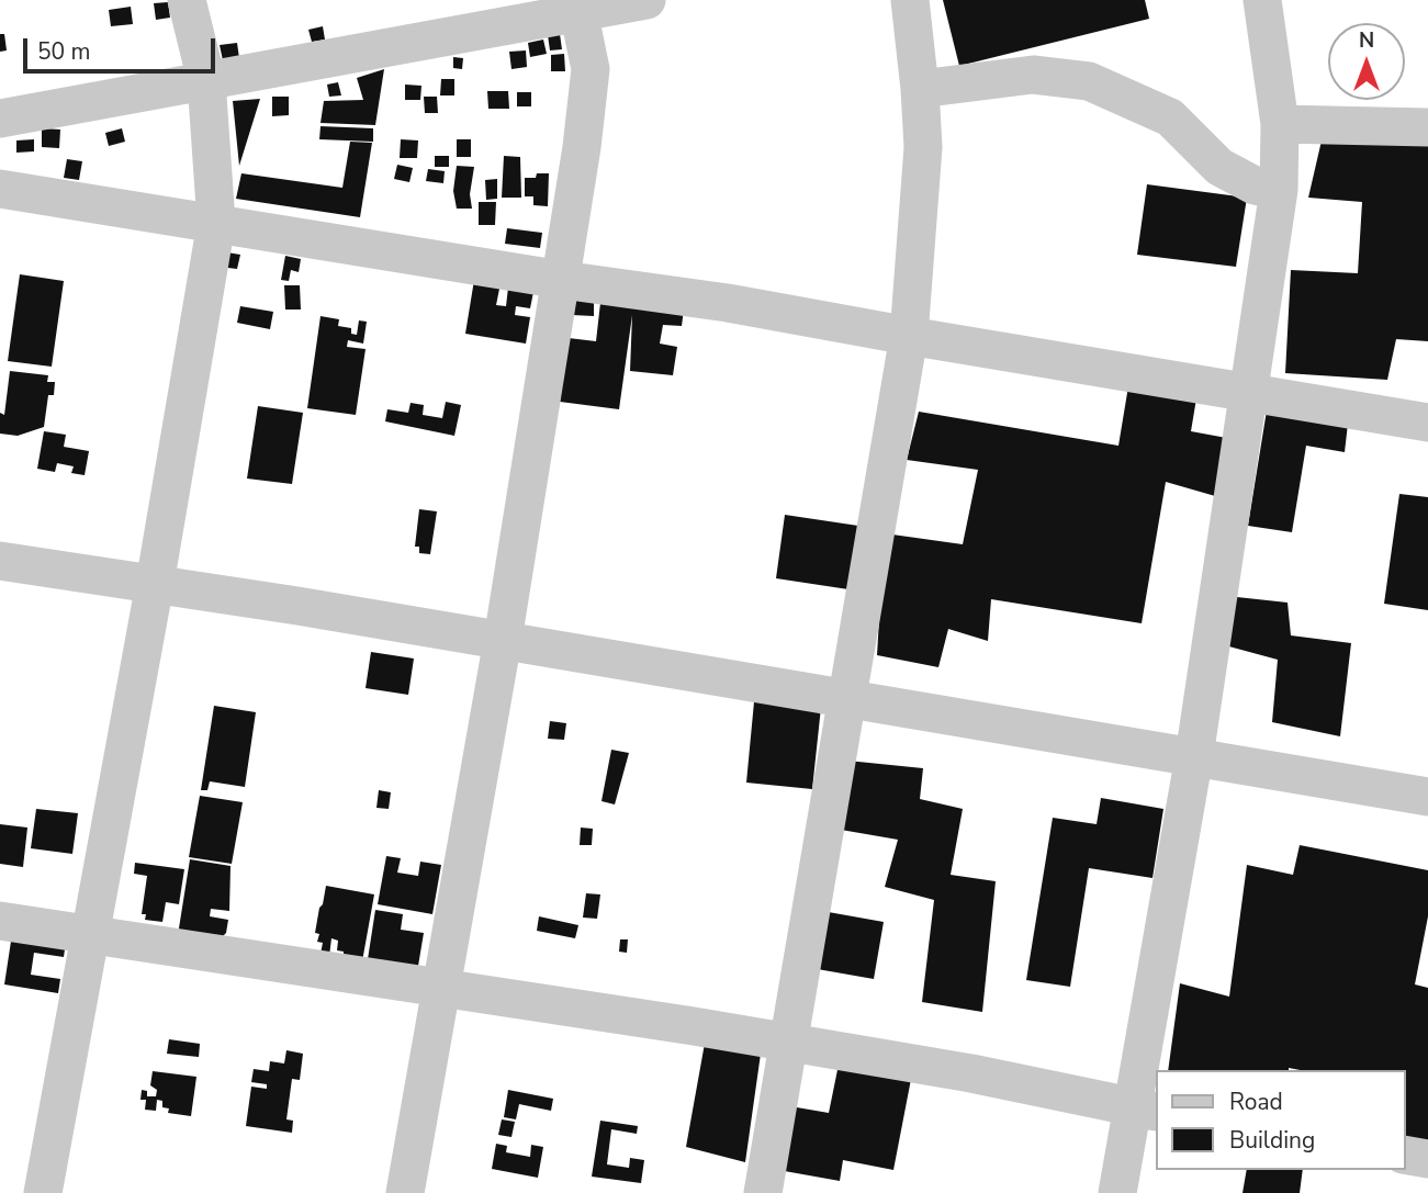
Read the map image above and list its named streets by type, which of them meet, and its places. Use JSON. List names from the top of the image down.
{
  "legend": ["Road", "Building"],
  "scale_bar": "50 m",
  "north": "top"
}
